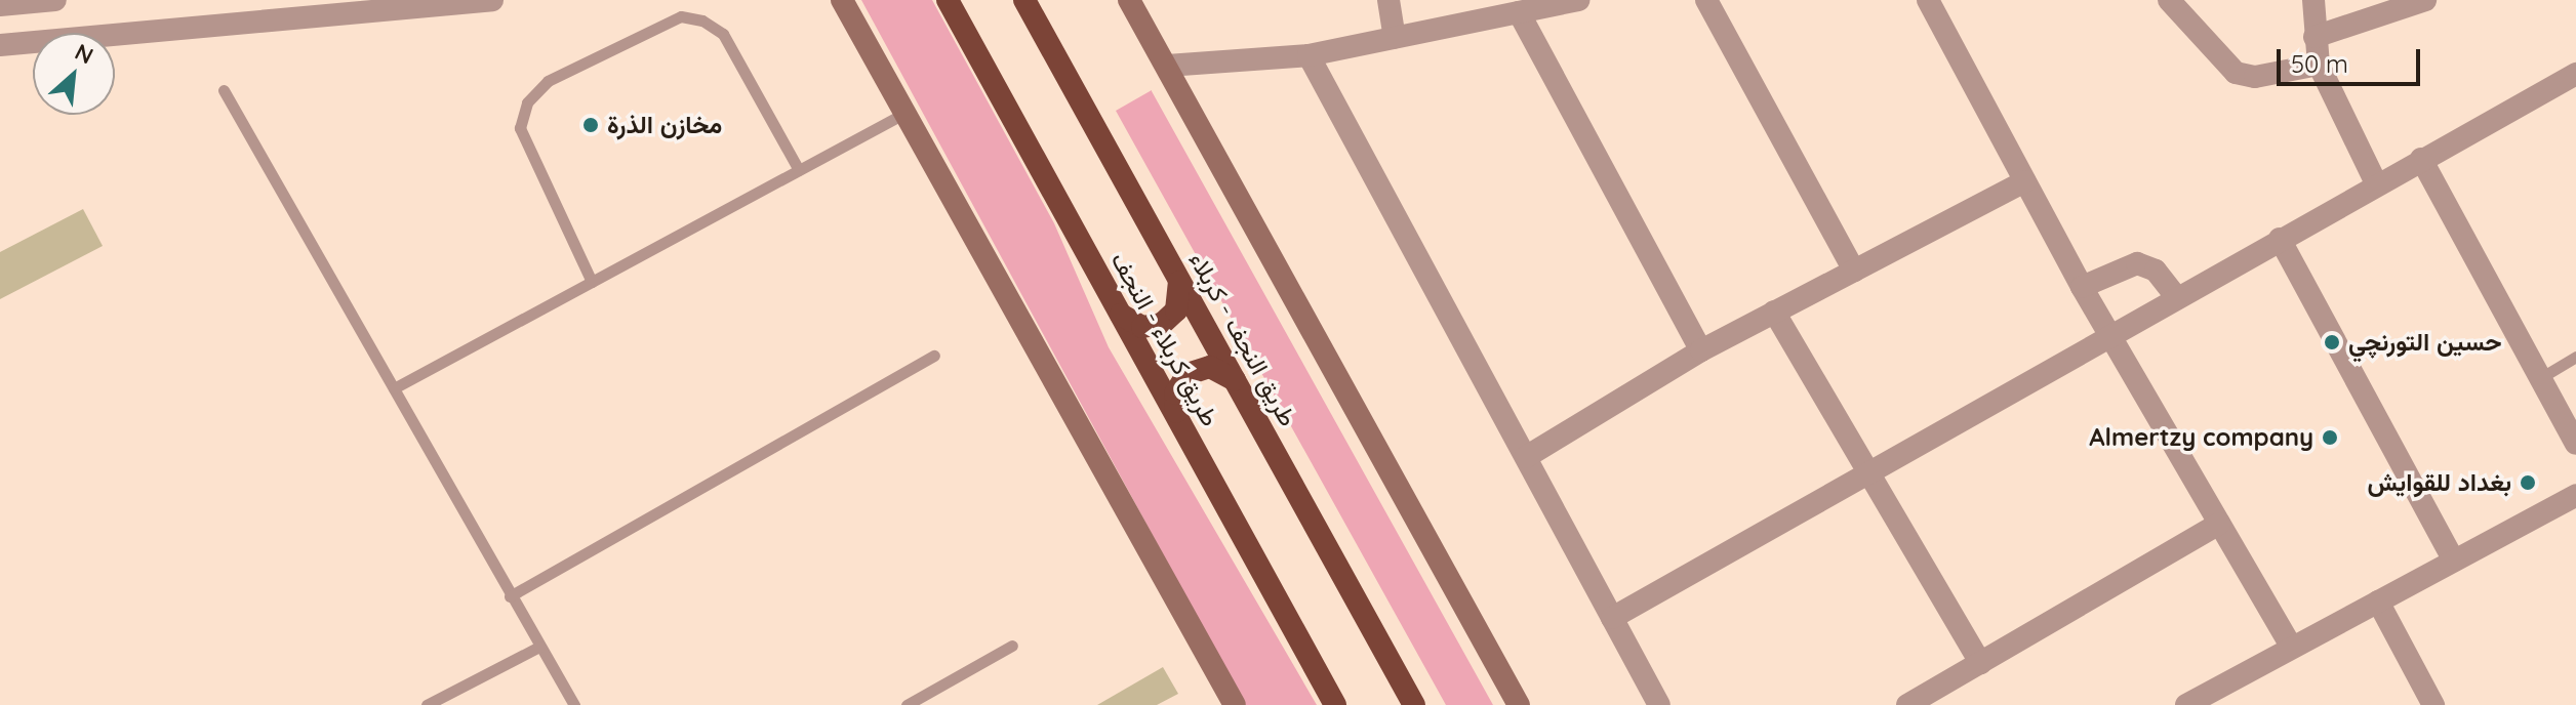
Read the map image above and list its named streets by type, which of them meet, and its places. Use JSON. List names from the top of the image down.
{
  "streets": {
    "highway": ["طريق كربلاء - النجف", "طريق النجف - كربلاء"]
  },
  "places": [
    "مخازن الذرة",
    "حسين التورنچي",
    "Almertzy company",
    "بغداد للقوايش"
  ],
  "scale_bar": "50 m",
  "north": "top right"
}
